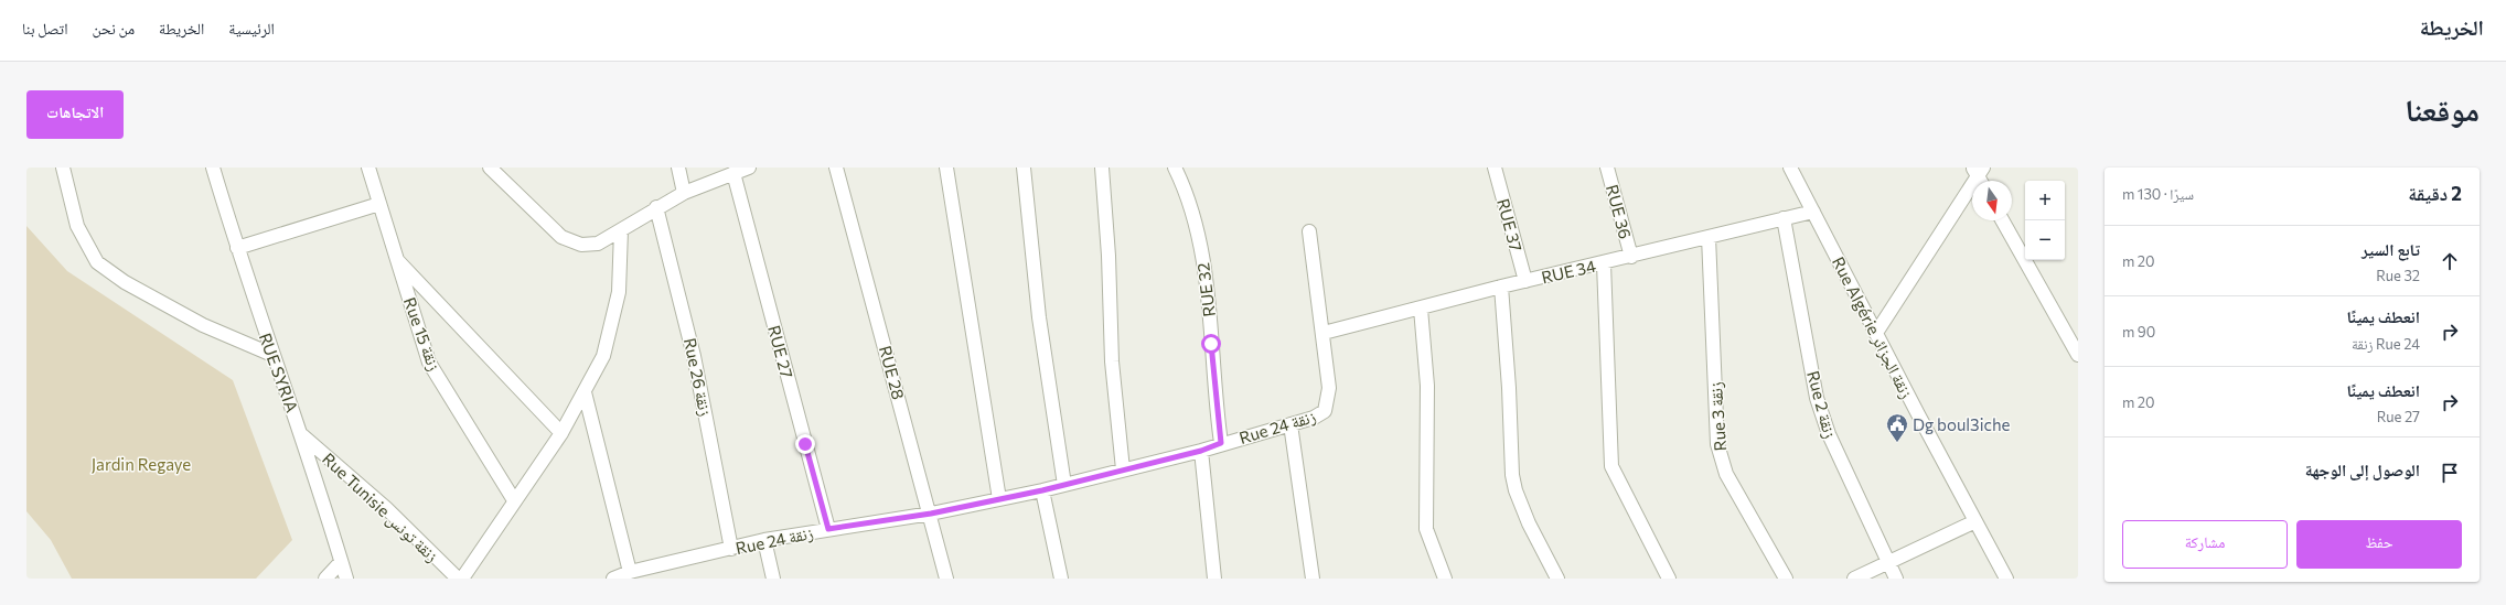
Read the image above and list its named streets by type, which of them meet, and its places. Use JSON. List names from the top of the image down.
{
  "streets": {
    "street": [
      "RUE 36",
      "RUE 37",
      "RUE 34",
      "RUE 32",
      "Rue Algérie زنقة الجزائر",
      "Rue 15 زنقة",
      "RUE 27",
      "RUE SYRIA",
      "RUE 28",
      "Rue 26 زنقة",
      "Rue 2 زنقة",
      "Rue 3 زنقة",
      "Rue 24 زنقة",
      "Rue Tunisie زنقة تونس"
    ]
  },
  "crossings": [
    ["RUE 36", "RUE 34"],
    ["RUE 37", "RUE 34"],
    ["RUE 34", "Rue Algérie زنقة الجزائر"],
    ["RUE 34", "Rue 2 زنقة"],
    ["RUE 34", "Rue 3 زنقة"],
    ["RUE 34", "Rue 24 زنقة"],
    ["RUE 32", "Rue 24 زنقة"],
    ["RUE 27", "Rue 24 زنقة"],
    ["RUE SYRIA", "Rue Tunisie زنقة تونس"],
    ["RUE 28", "Rue 24 زنقة"],
    ["Rue 26 زنقة", "Rue 24 زنقة"]
  ],
  "parks": ["Jardin Regaye"],
  "places": {
    "public building": ["Dg boul3iche"]
  },
  "north": "bottom",
  "page": {
    "header": "الخريطة",
    "nav": [
      "الرئيسية",
      "الخريطة",
      "من نحن",
      "اتصل بنا"
    ],
    "title": "موقعنا",
    "buttons": [
      "الاتجاهات",
      ["حفظ", "مشاركة"]
    ],
    "heading": ["2 دقيقة", "سيرًا · 130 m"],
    "map_buttons": ["+", "−"],
    "list": [
      ["تابع السير", "Rue 32", "20 m"],
      ["انعطف يمينًا", "Rue 24 زنقة", "90 m"],
      ["انعطف يمينًا", "Rue 27", "20 m"],
      "الوصول إلى الوجهة"
    ]
  }
}
